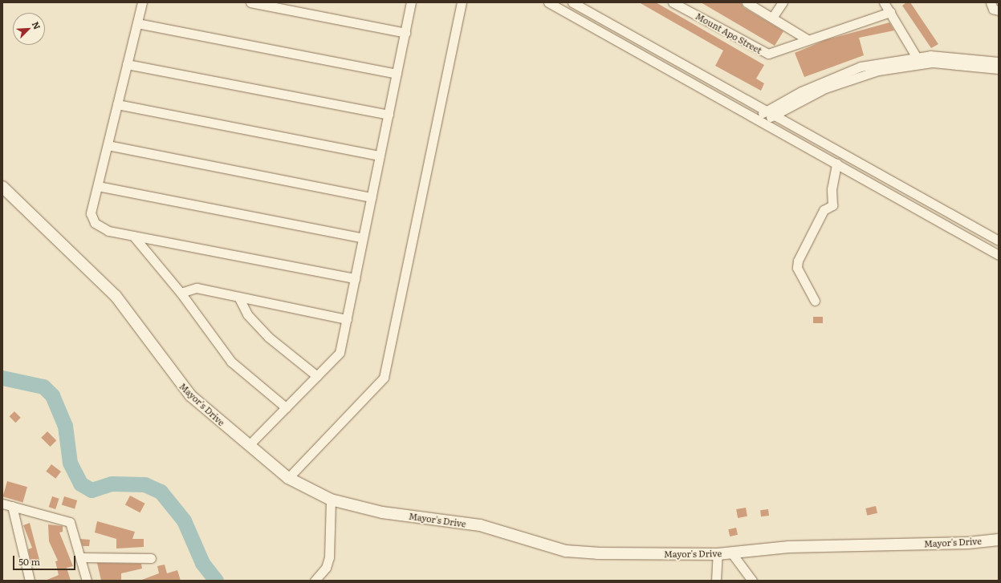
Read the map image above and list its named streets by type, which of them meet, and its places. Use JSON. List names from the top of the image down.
{
  "streets": {
    "street": ["Mount Apo Street", "Mayor's Drive"]
  },
  "scale_bar": "50 m",
  "north": "top right"
}
